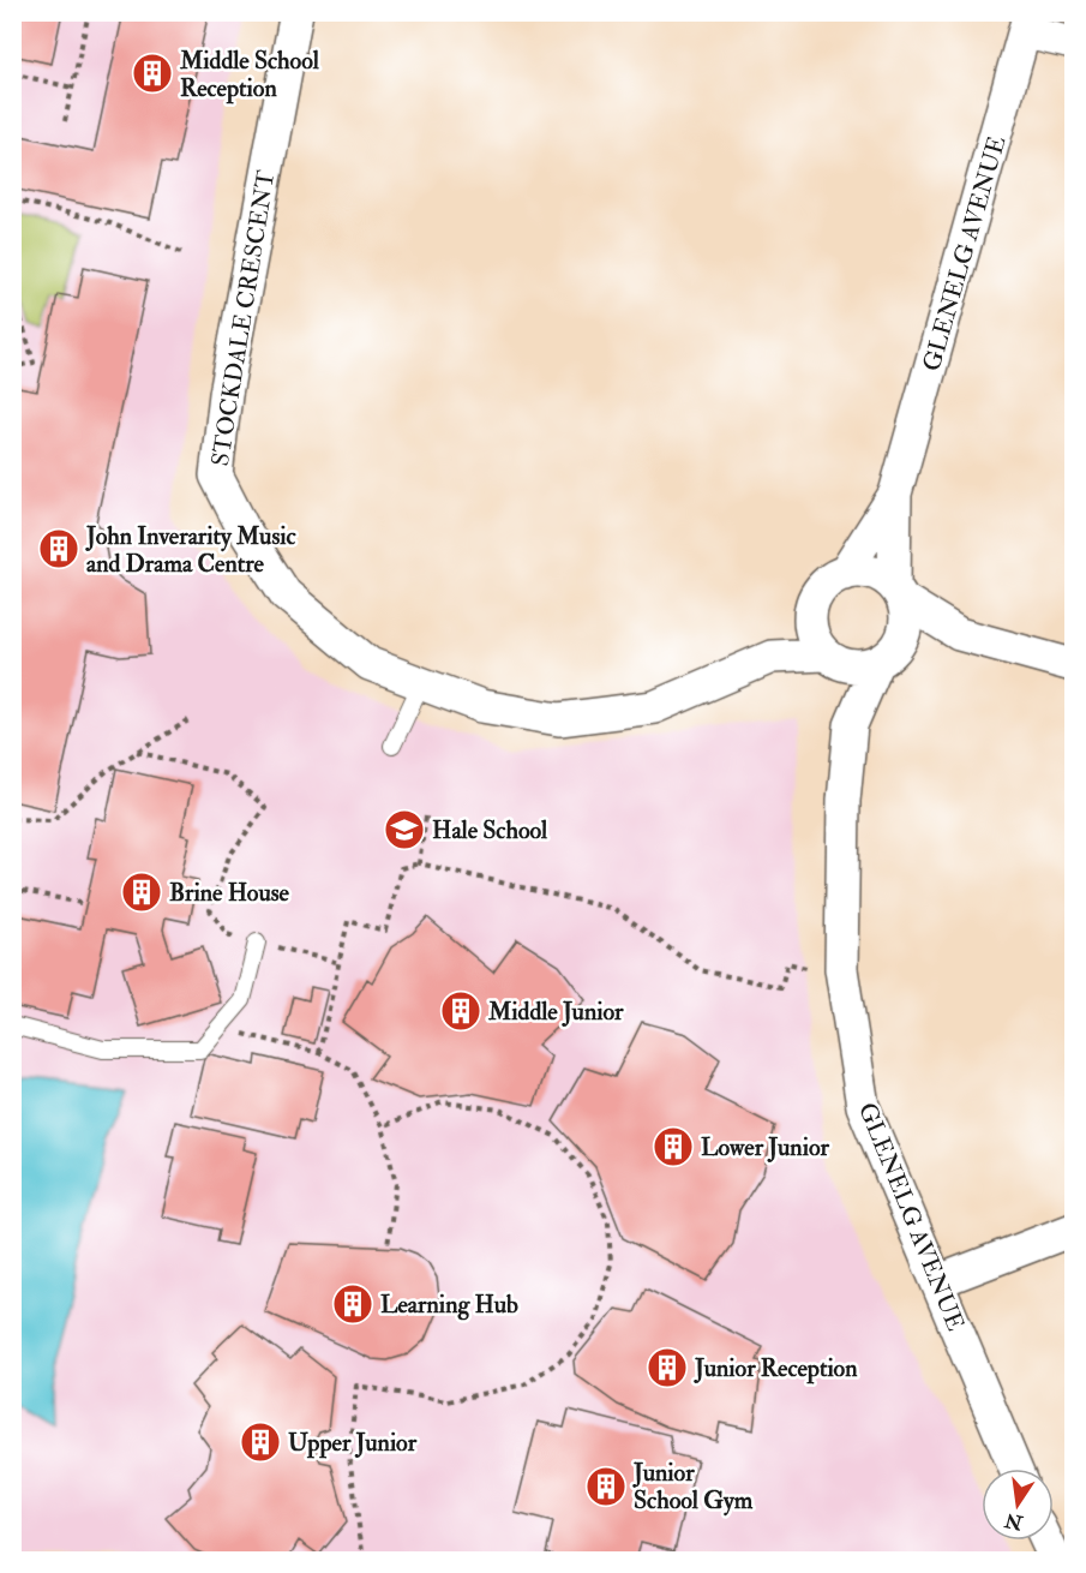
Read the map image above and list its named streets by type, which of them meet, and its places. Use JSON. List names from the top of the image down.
{
  "streets": {
    "street": ["GLENELG AVENUE", "STOCKDALE CRESCENT"]
  },
  "crossings": [
    ["GLENELG AVENUE", "STOCKDALE CRESCENT"]
  ],
  "places": {
    "building": [
      "Middle School Reception",
      "John Inverarity Music and Drama Centre",
      "Brine House",
      "Middle Junior",
      "Lower Junior",
      "Learning Hub",
      "Junior Reception",
      "Upper Junior",
      "Junior School Gym"
    ],
    "school or university": ["Hale School"]
  },
  "north": "bottom"
}
